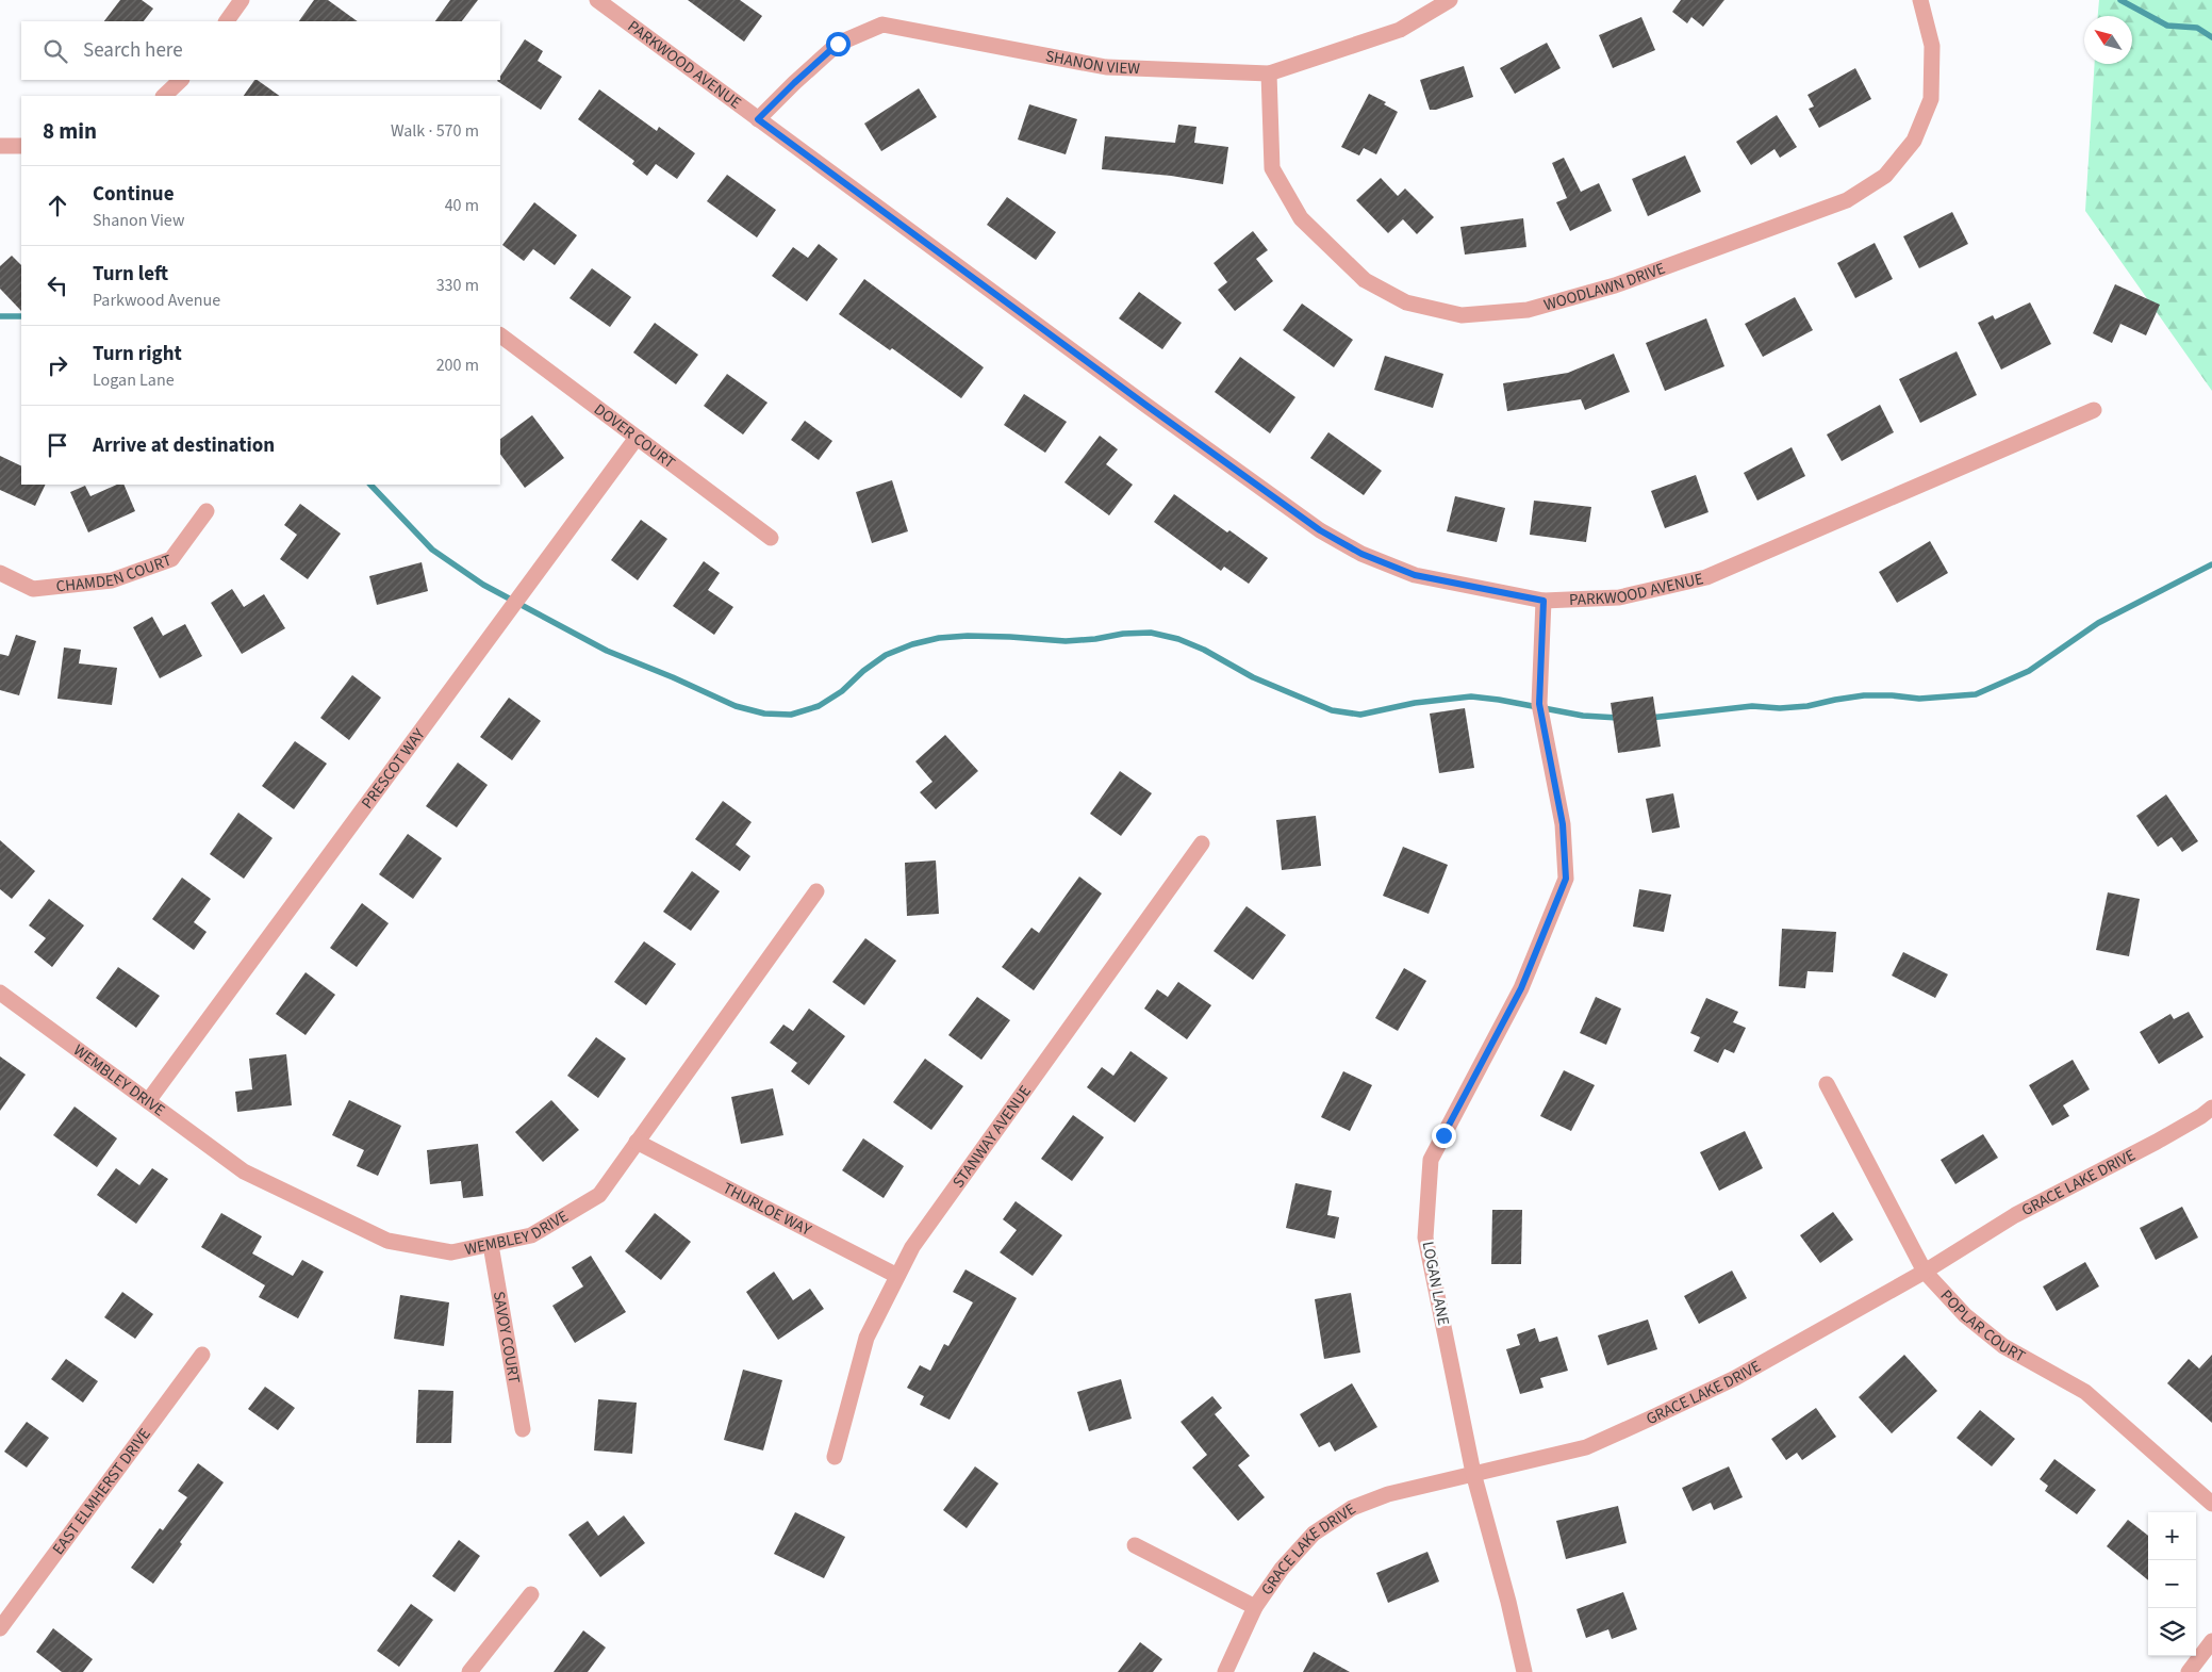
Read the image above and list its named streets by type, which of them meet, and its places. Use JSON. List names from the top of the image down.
{
  "streets": {
    "street": [
      "SHANON VIEW",
      "PARKWOOD AVENUE",
      "WOODLAWN DRIVE",
      "DOVER COURT",
      "CHAMDEN COURT",
      "PRESCOT WAY",
      "WEMBLEY DRIVE",
      "STANWAY AVENUE",
      "GRACE LAKE DRIVE",
      "THURLOE WAY",
      "LOGAN LANE",
      "POPLAR COURT",
      "SAVOY COURT",
      "EAST ELMHERST DRIVE"
    ]
  },
  "crossings": [
    ["SHANON VIEW", "PARKWOOD AVENUE"],
    ["SHANON VIEW", "WOODLAWN DRIVE"],
    ["PARKWOOD AVENUE", "LOGAN LANE"],
    ["DOVER COURT", "PRESCOT WAY"],
    ["PRESCOT WAY", "WEMBLEY DRIVE"],
    ["WEMBLEY DRIVE", "THURLOE WAY"],
    ["WEMBLEY DRIVE", "SAVOY COURT"],
    ["STANWAY AVENUE", "THURLOE WAY"],
    ["GRACE LAKE DRIVE", "LOGAN LANE"],
    ["GRACE LAKE DRIVE", "POPLAR COURT"]
  ],
  "north": "top left",
  "page": {
    "search": "Search here",
    "heading": ["8 min", "Walk · 570 m"],
    "list": [
      ["Continue", "Shanon View", "40 m"],
      ["Turn left", "Parkwood Avenue", "330 m"],
      ["Turn right", "Logan Lane", "200 m"],
      "Arrive at destination"
    ],
    "map_buttons": ["+", "−"]
  }
}
